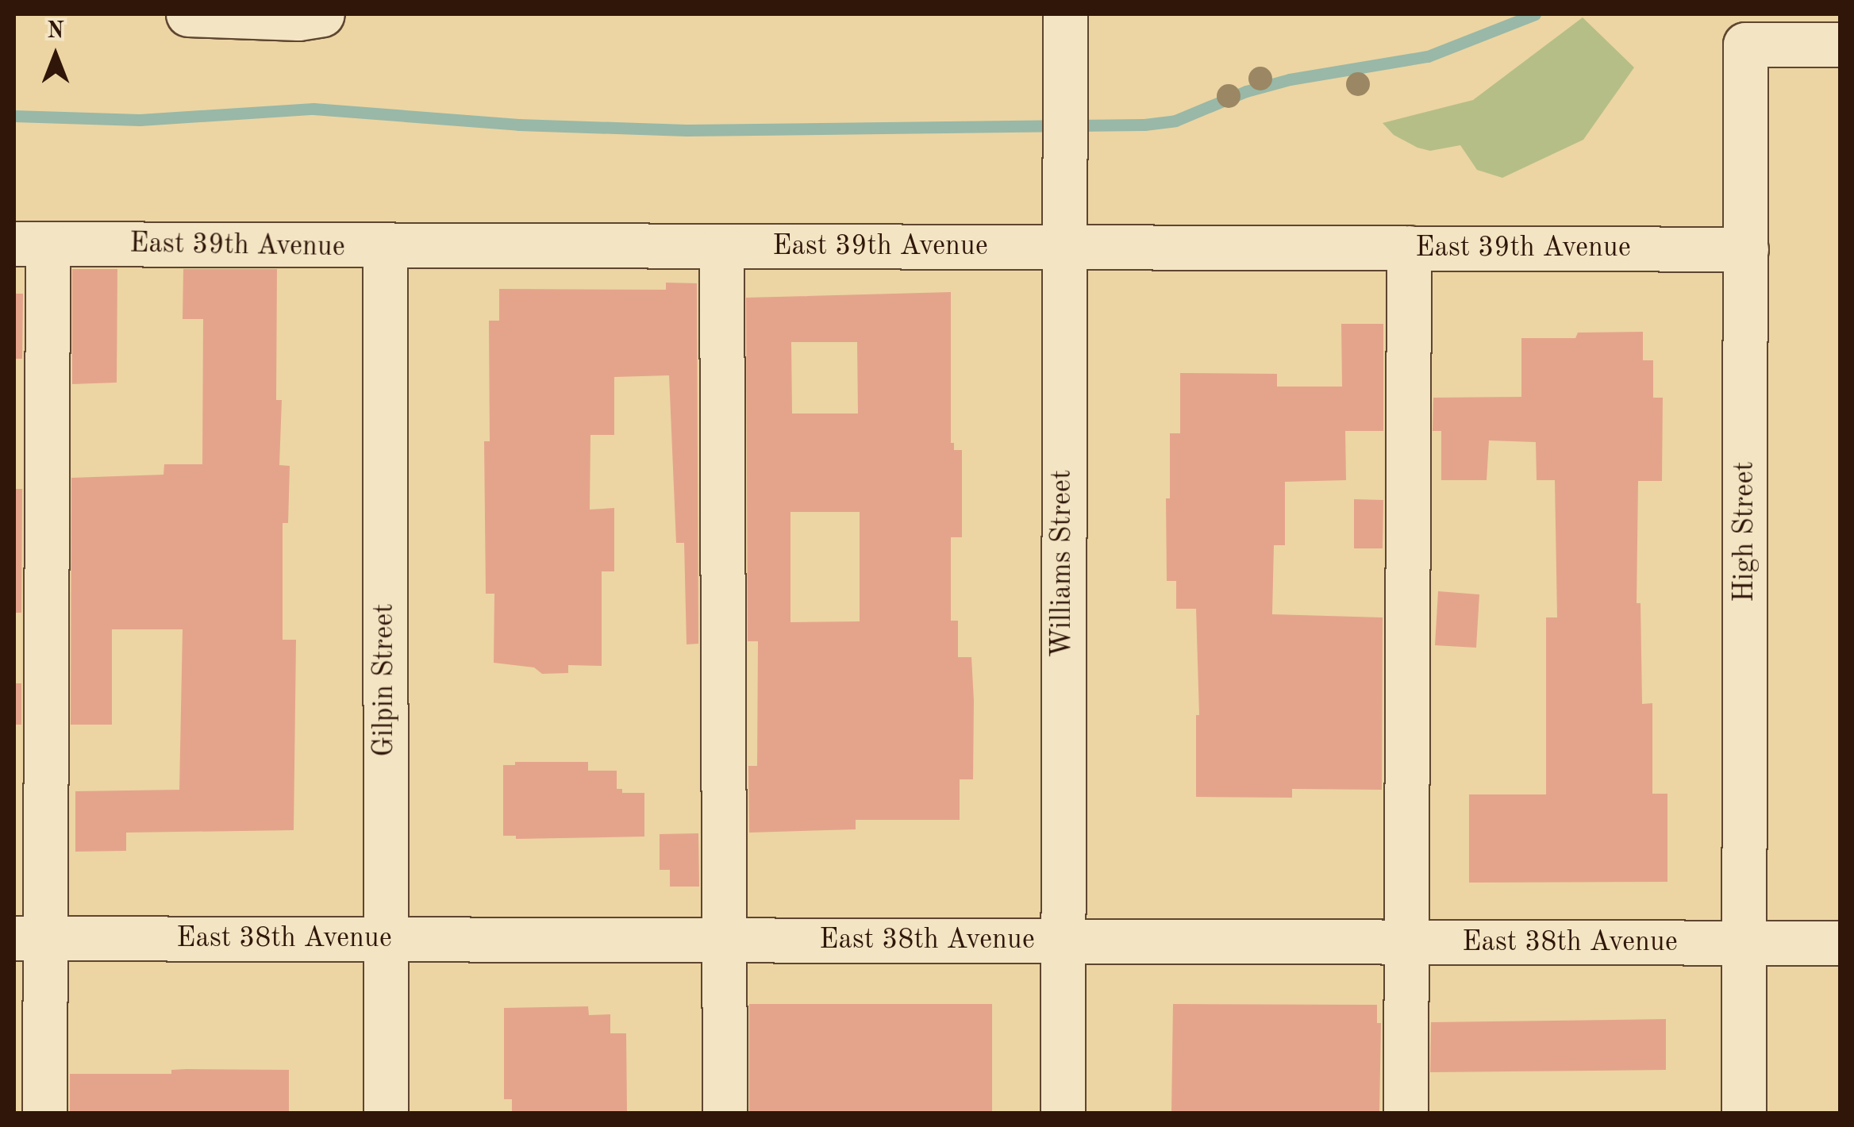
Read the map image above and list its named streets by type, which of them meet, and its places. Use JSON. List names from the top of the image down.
{
  "streets": {
    "street": [
      "East 39th Avenue",
      "High Street",
      "Williams Street",
      "Gilpin Street",
      "East 38th Avenue"
    ]
  },
  "crossings": [
    ["East 39th Avenue", "High Street"],
    ["East 39th Avenue", "Williams Street"],
    ["East 39th Avenue", "Gilpin Street"],
    ["High Street", "East 38th Avenue"],
    ["Williams Street", "East 38th Avenue"],
    ["Gilpin Street", "East 38th Avenue"]
  ],
  "north": "top"
}
